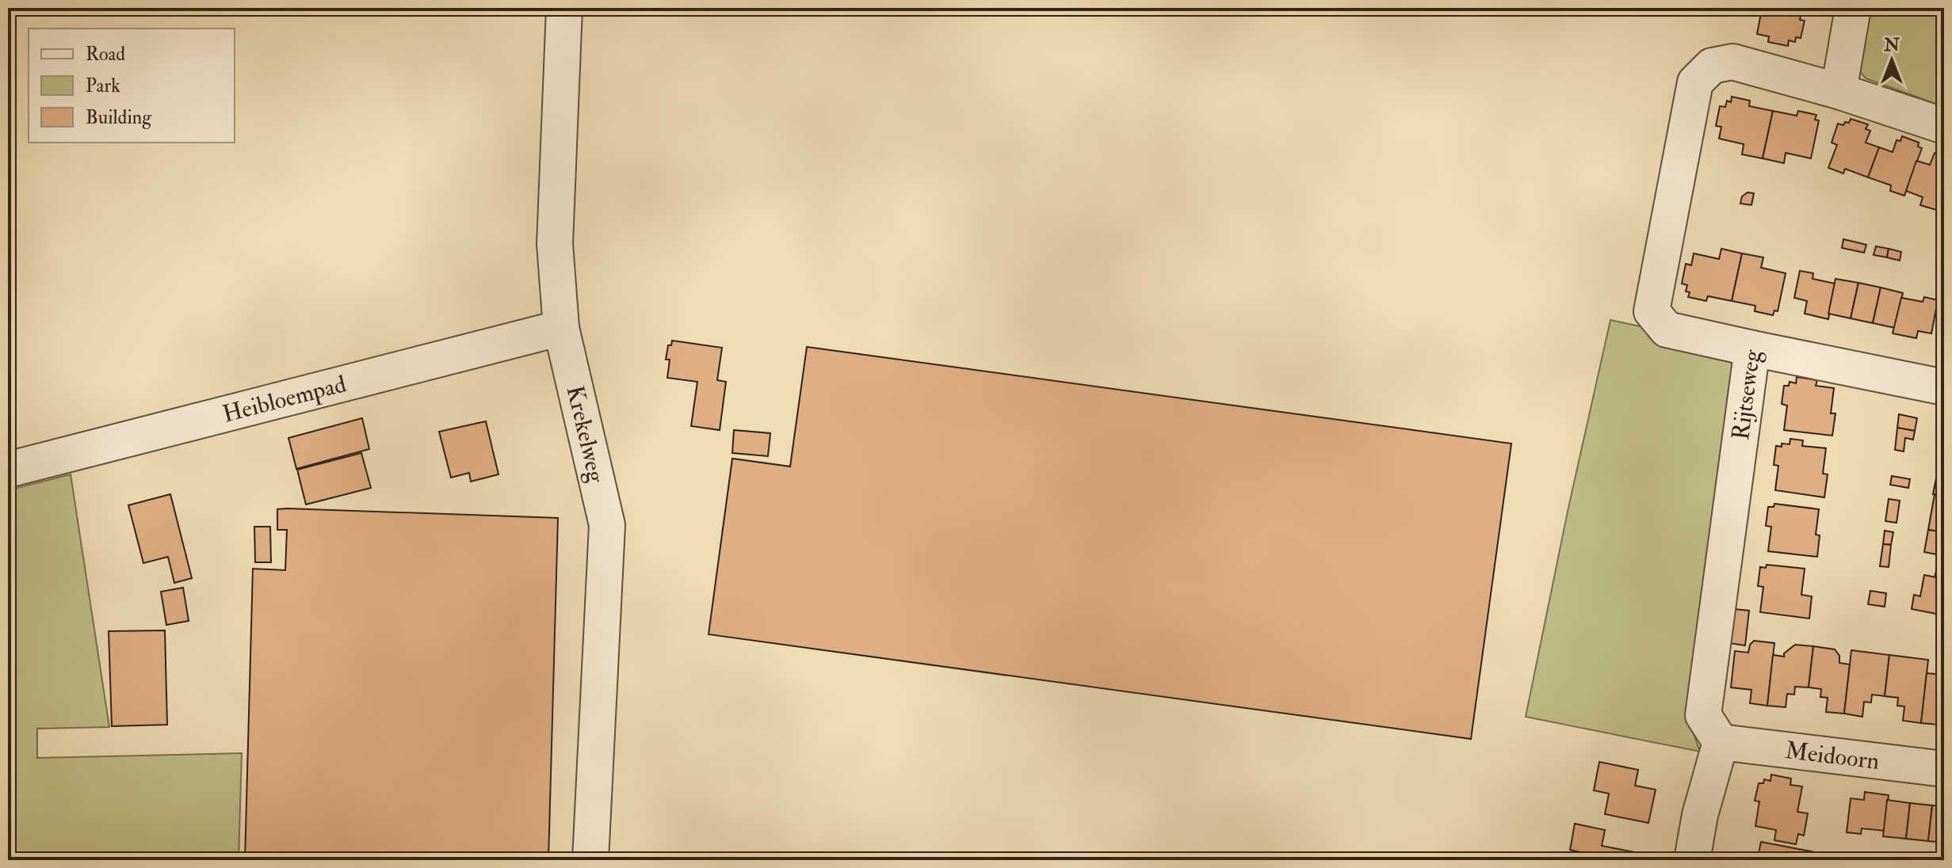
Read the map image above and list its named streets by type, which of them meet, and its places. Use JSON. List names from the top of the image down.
{
  "streets": {
    "street": [
      "Heibloempad",
      "Rijtseweg",
      "Krekelweg",
      "Meidoorn"
    ]
  },
  "crossings": [
    ["Heibloempad", "Krekelweg"],
    ["Rijtseweg", "Meidoorn"]
  ],
  "legend": ["Road", "Park", "Building"],
  "north": "top"
}
